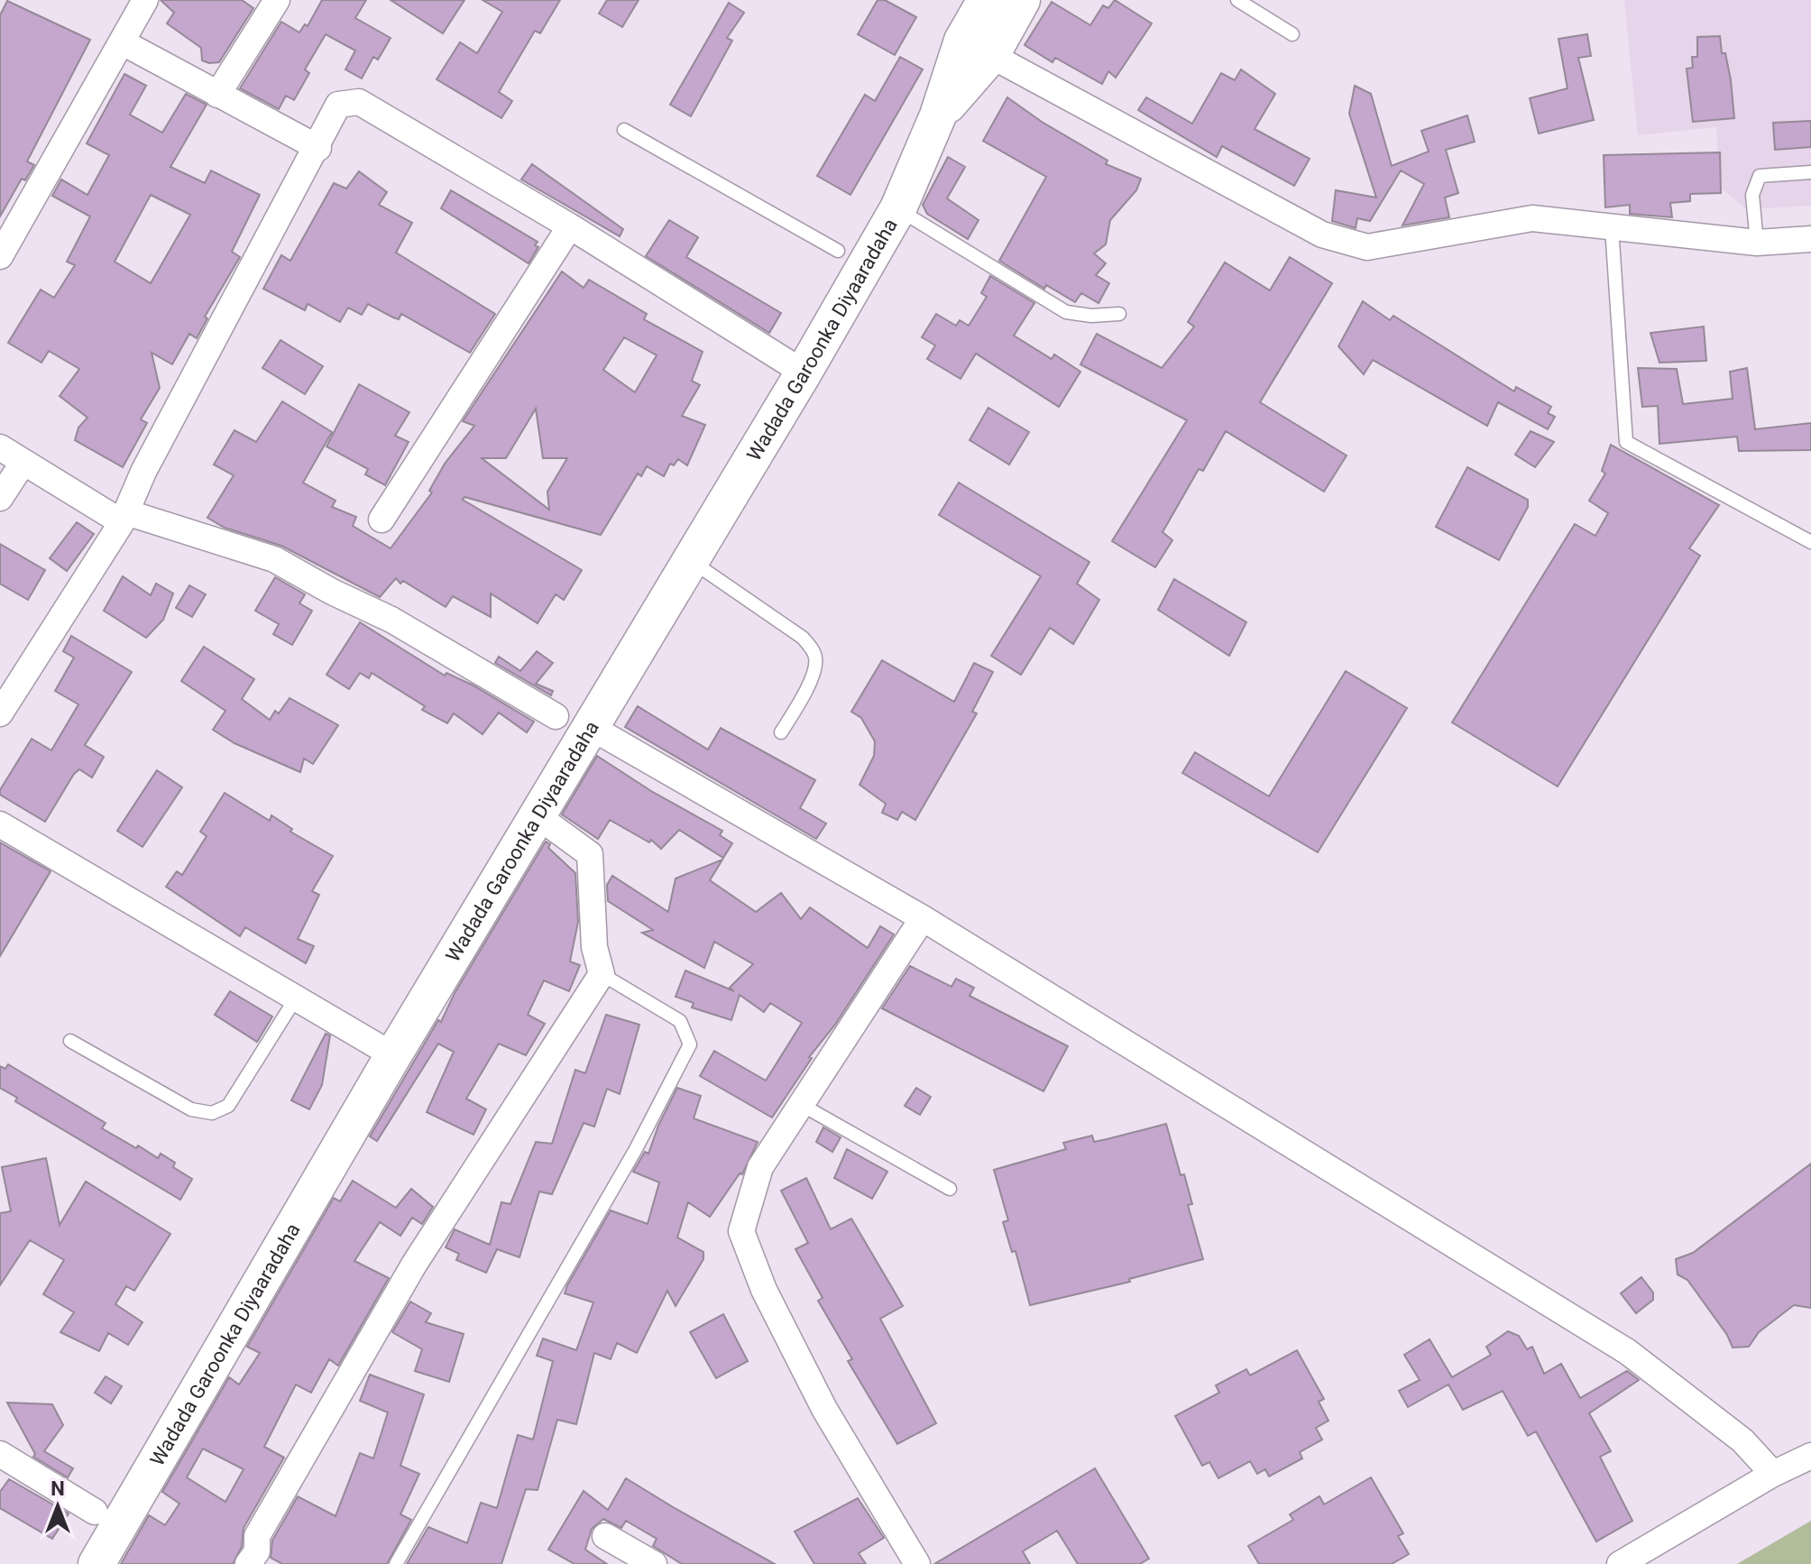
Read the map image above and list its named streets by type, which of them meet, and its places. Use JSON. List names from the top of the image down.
{
  "streets": {
    "main road": ["Wadada Garoonka Diyaaradaha"]
  },
  "north": "top"
}
